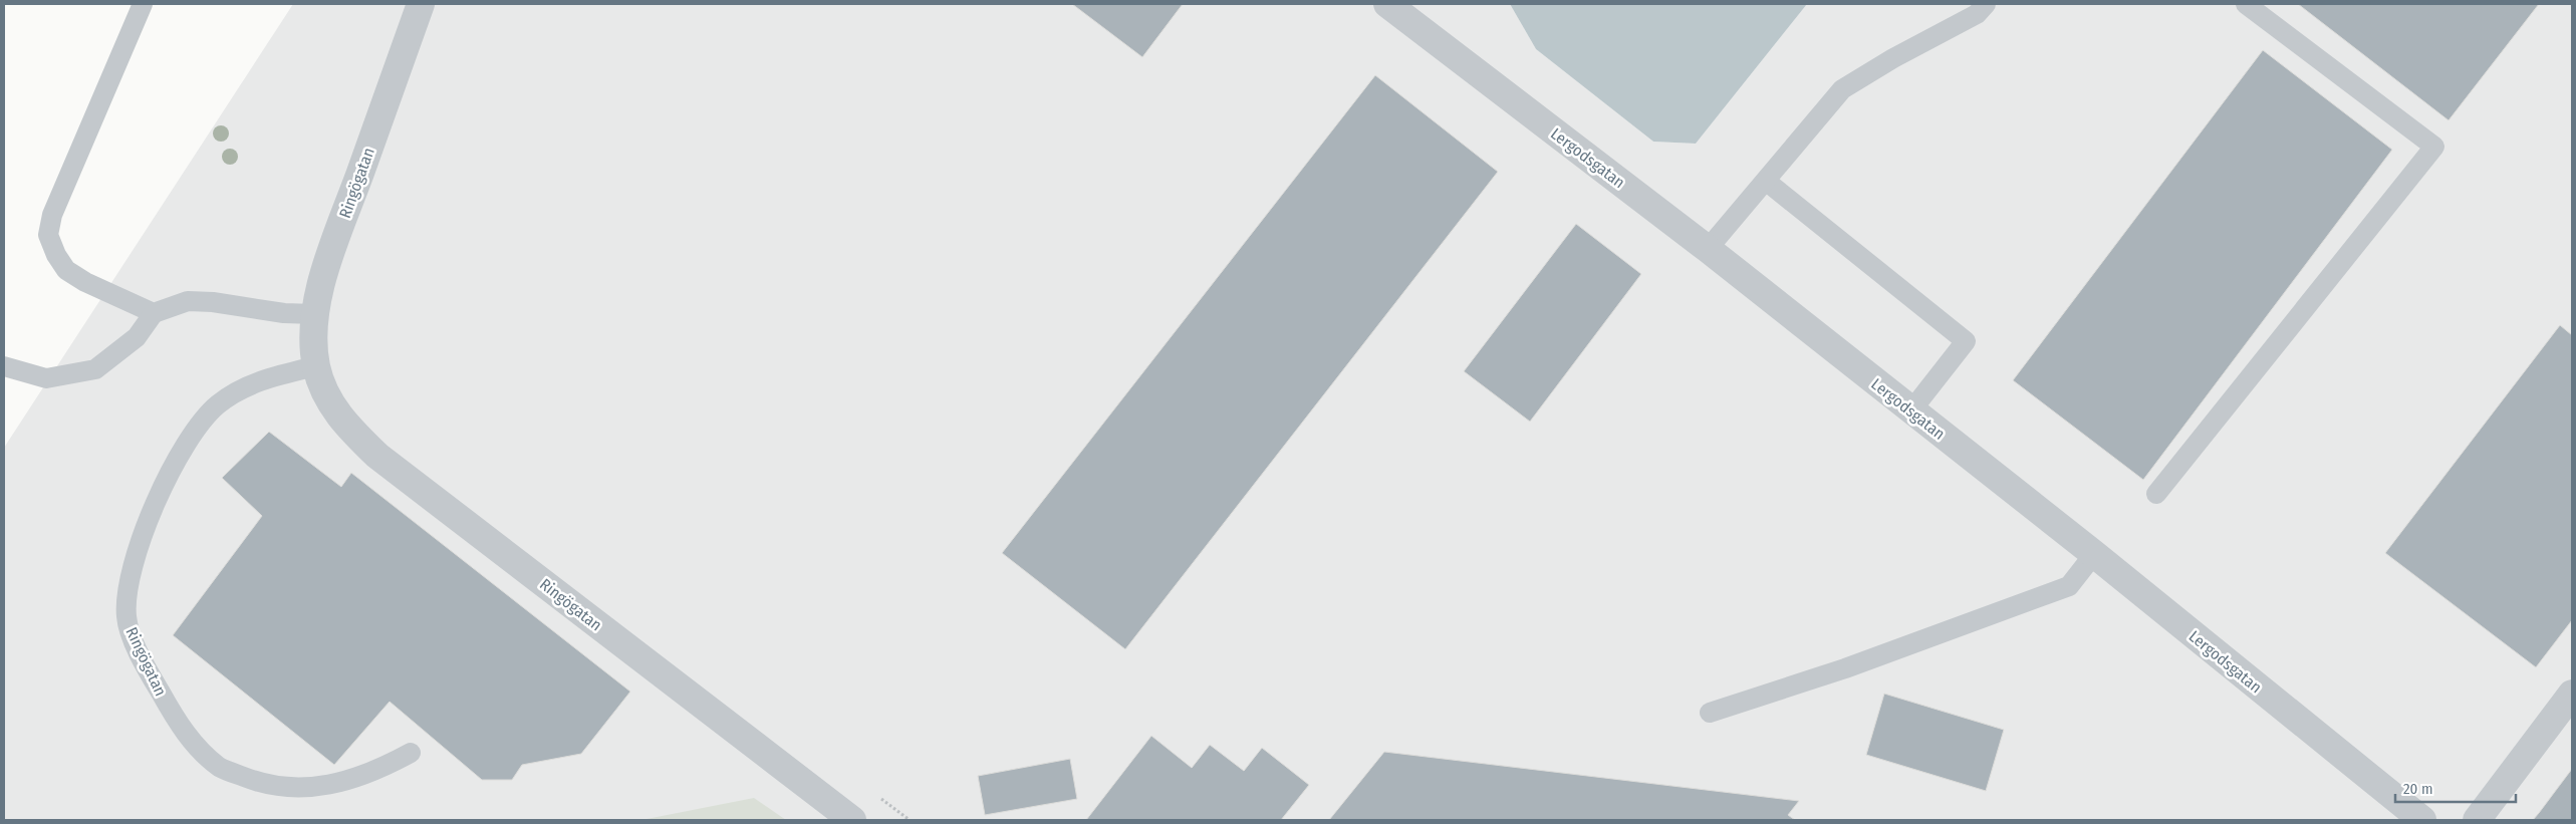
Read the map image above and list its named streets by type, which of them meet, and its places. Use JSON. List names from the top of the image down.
{
  "streets": {
    "street": ["Lergodsgatan", "Ringögatan"]
  },
  "scale_bar": "20 m"
}
